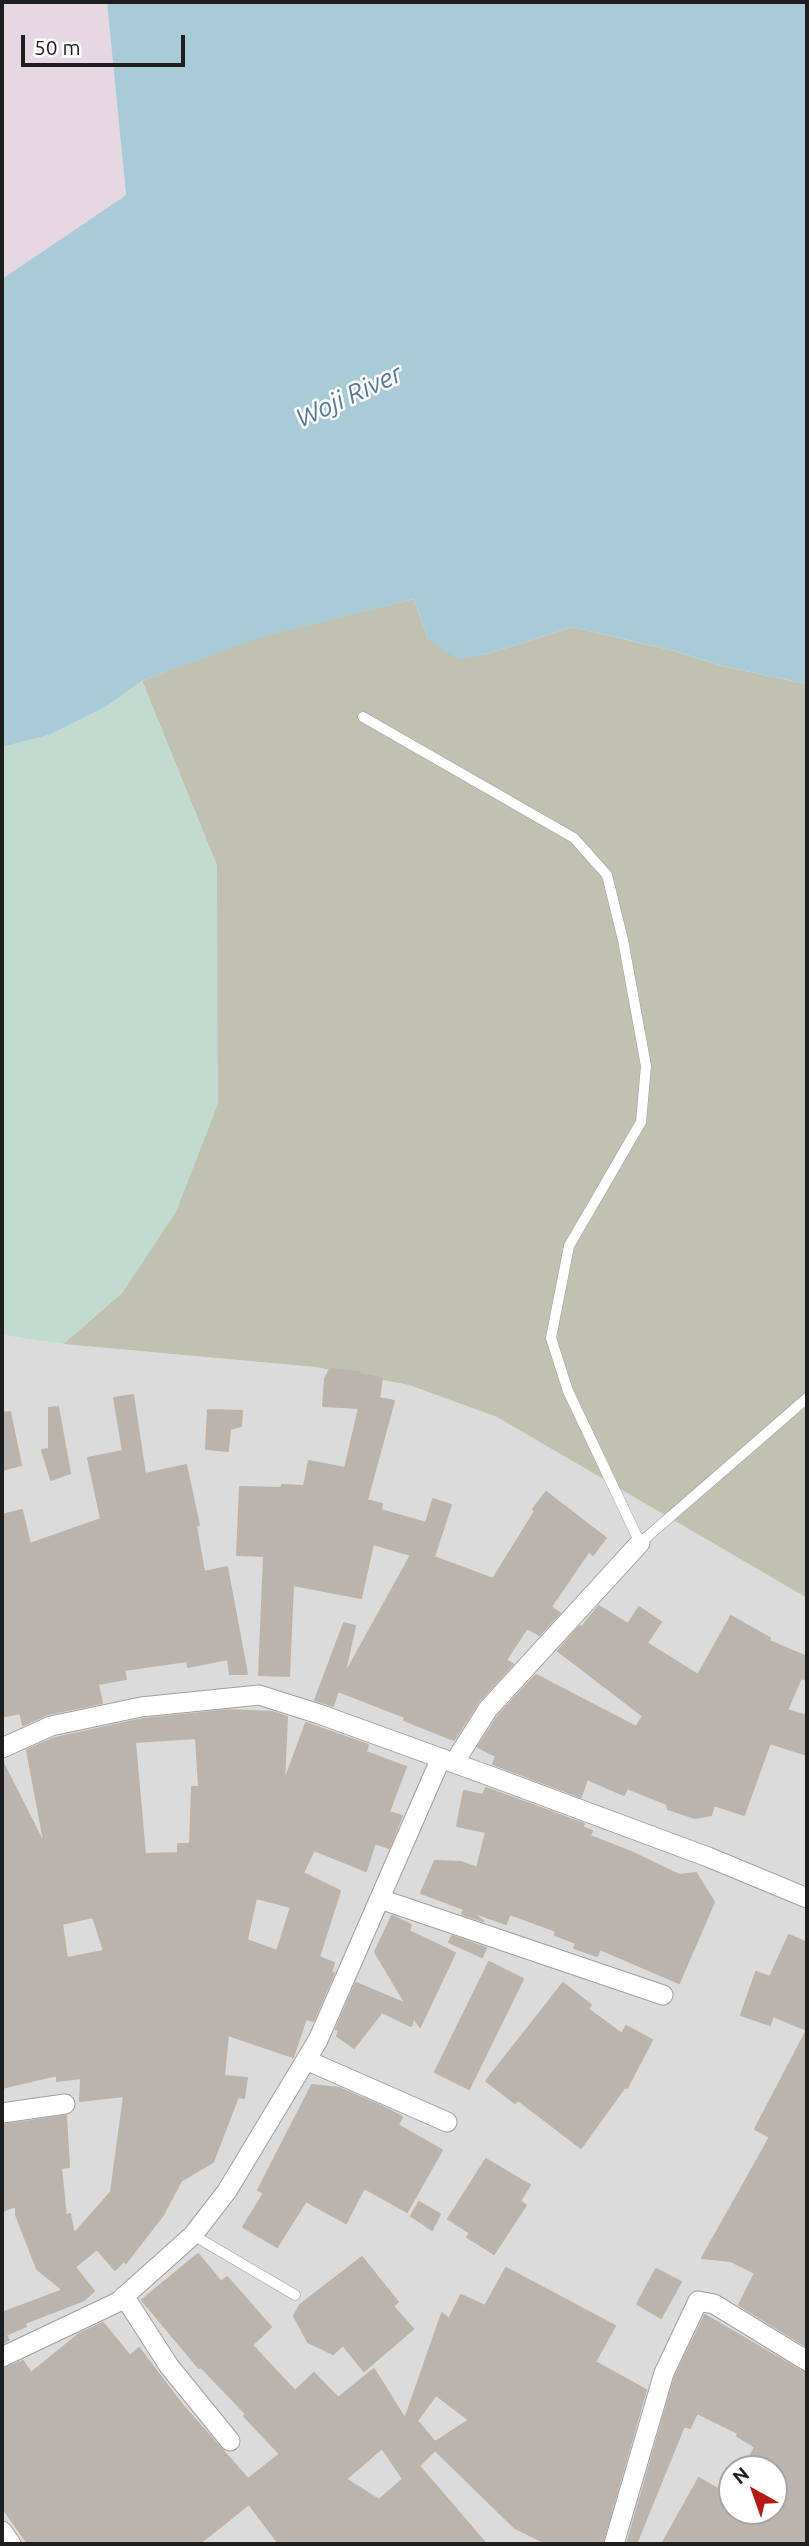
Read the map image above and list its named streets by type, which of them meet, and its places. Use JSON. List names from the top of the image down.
{
  "water": ["Woji River"],
  "scale_bar": "50 m",
  "north": "top left"
}
